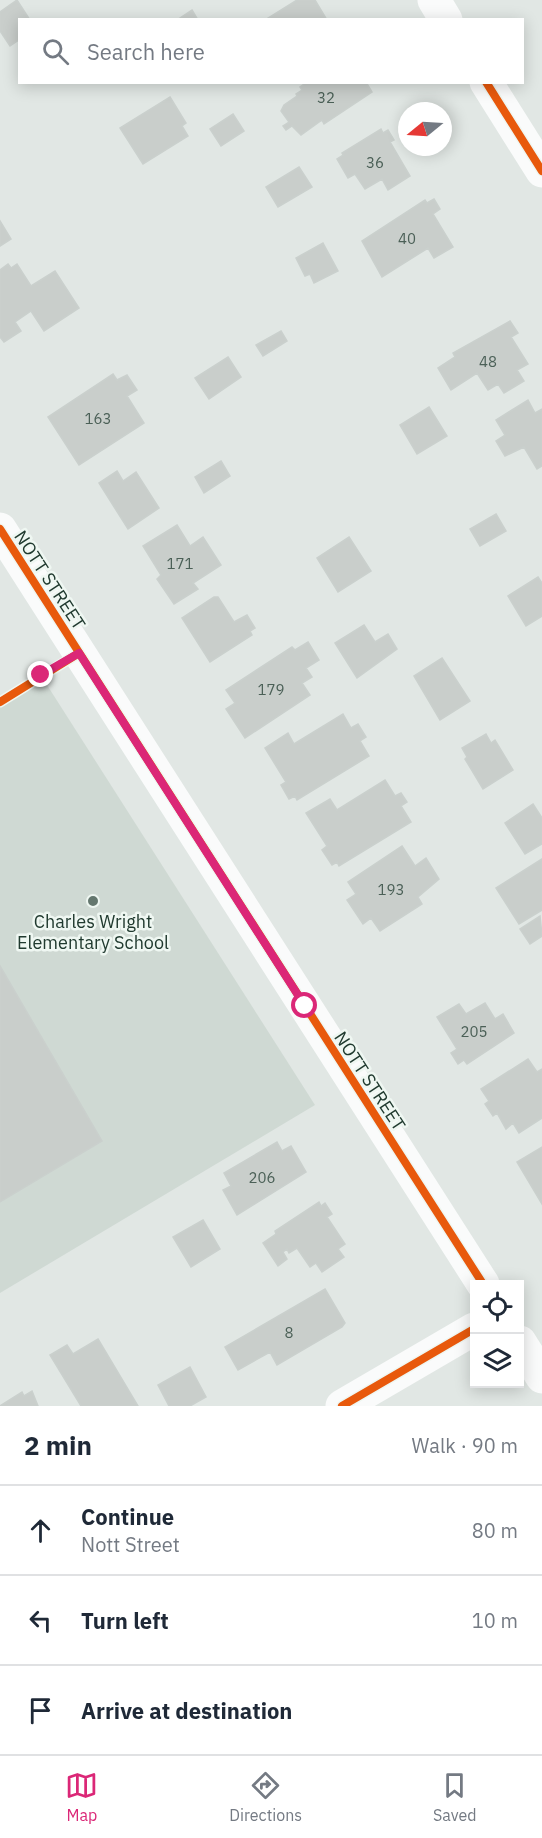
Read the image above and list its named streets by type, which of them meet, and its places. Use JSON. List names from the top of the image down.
{
  "streets": {
    "street": ["NOTT STREET"]
  },
  "places": ["Charles Wright Elementary School"],
  "house_numbers": [
    "32",
    "36",
    "40",
    "48",
    "163",
    "171",
    "179",
    "193",
    "205",
    "206",
    "8"
  ],
  "north": "left",
  "page": {
    "search": "Search here",
    "heading": ["2 min", "Walk · 90 m"],
    "list": [
      ["Continue", "Nott Street", "80 m"],
      ["Turn left", "10 m"],
      "Arrive at destination"
    ],
    "nav": ["Map", "Directions", "Saved"]
  }
}
